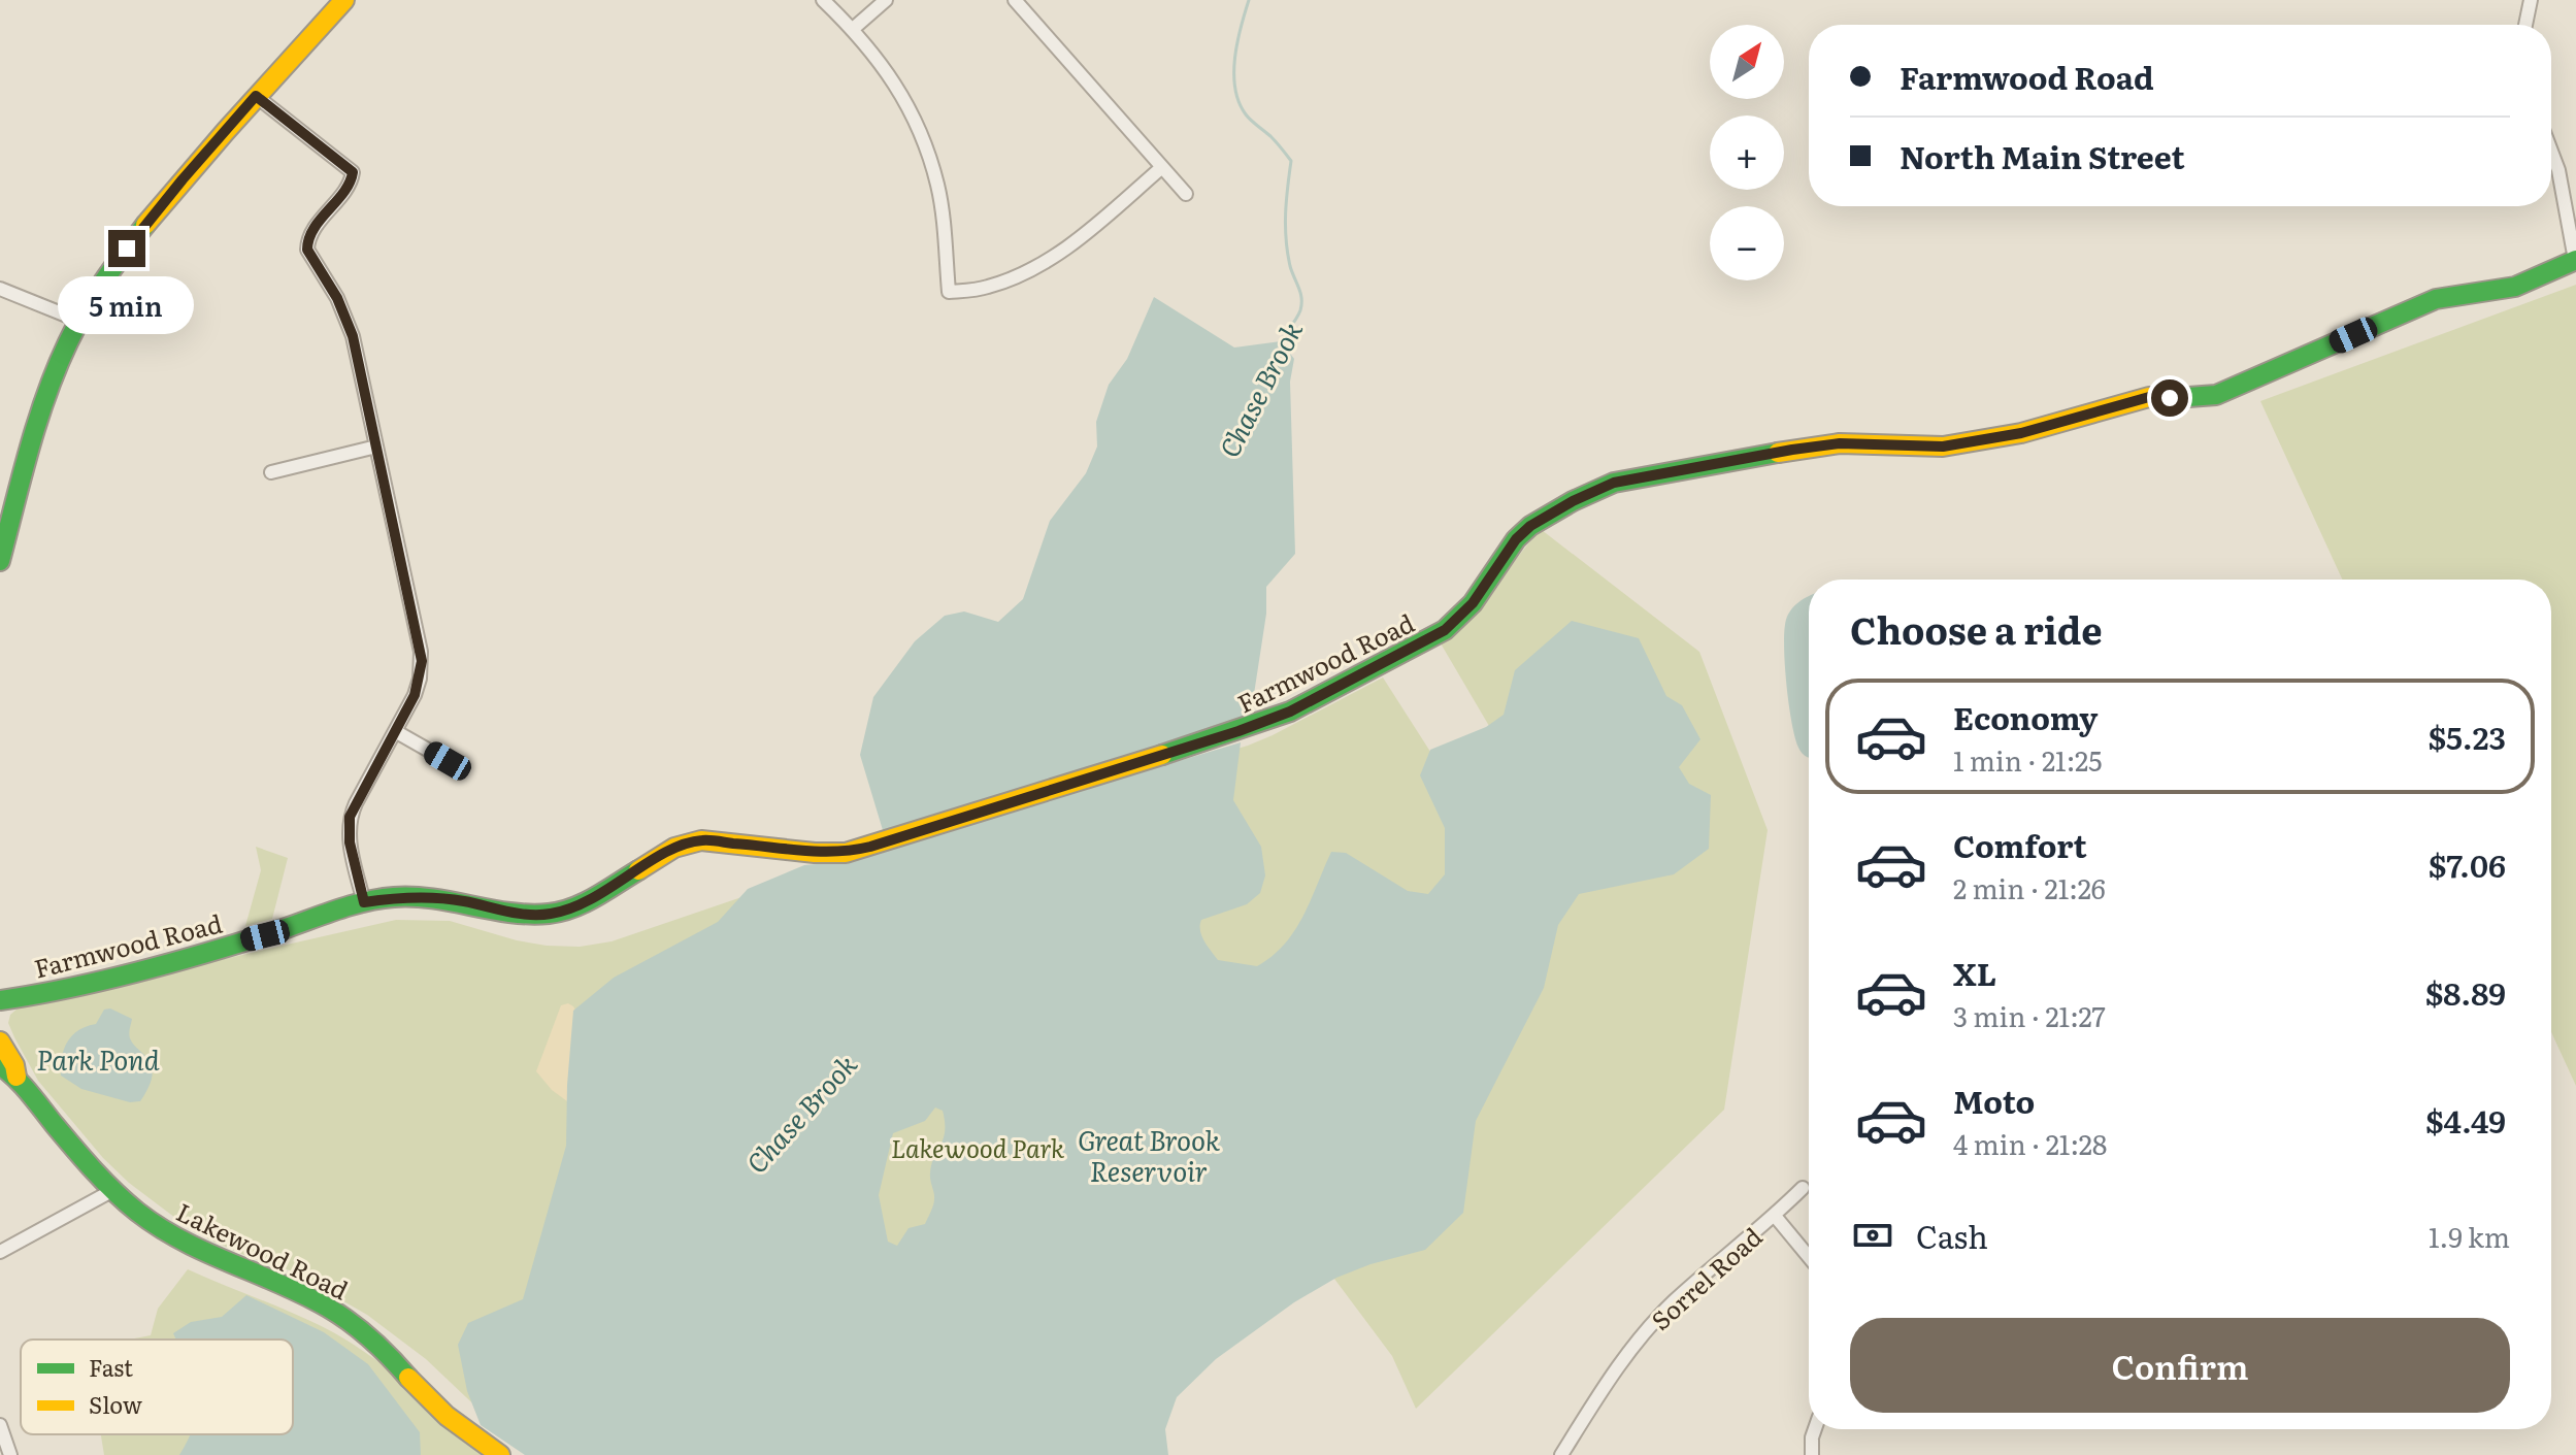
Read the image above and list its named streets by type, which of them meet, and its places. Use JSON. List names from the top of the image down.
{
  "streets": {
    "street": ["Farmwood Road", "Lakewood Road", "Sorrel Road"]
  },
  "water": ["Chase Brook", "Park Pond", "Great Brook Reservoir"],
  "parks": ["Lakewood Park"],
  "legend": ["Fast", "Slow"],
  "north": "top right",
  "page": {
    "map_buttons": ["+", "−"],
    "banner": ["Farmwood Road", "North Main Street"],
    "bubble": "5 min",
    "heading": "Choose a ride",
    "list": [
      {
        "name": "Economy",
        "note": "1 min · 21:25",
        "value": "$5.23"
      },
      {
        "name": "Comfort",
        "note": "2 min · 21:26",
        "value": "$7.06"
      },
      {
        "name": "XL",
        "note": "3 min · 21:27",
        "value": "$8.89"
      },
      {
        "name": "Moto",
        "note": "4 min · 21:28",
        "value": "$4.49"
      }
    ],
    "pay": ["Cash", "1.9 km"],
    "buttons": "Confirm"
  }
}
